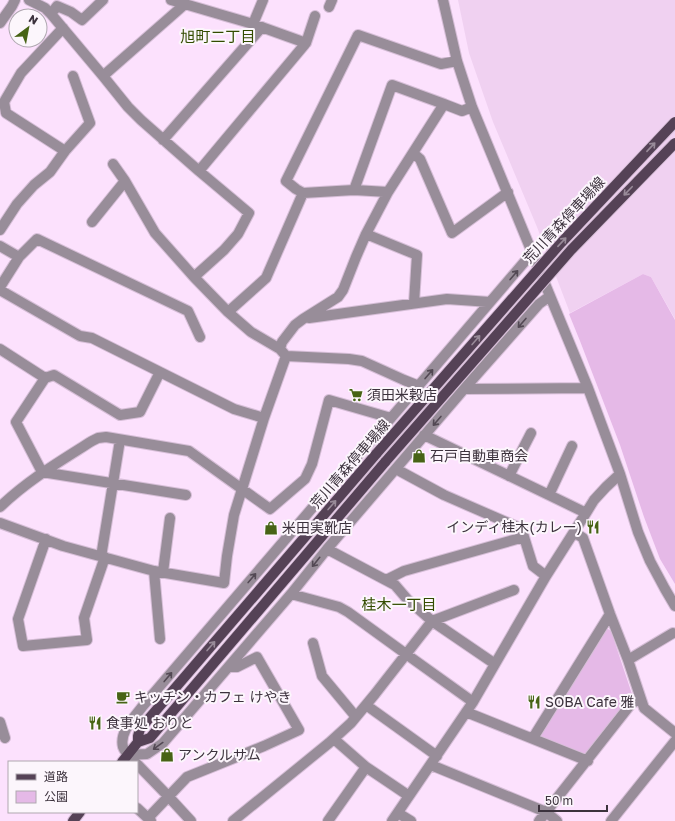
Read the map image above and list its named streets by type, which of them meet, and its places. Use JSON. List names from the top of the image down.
{
  "streets": {
    "main road": ["荒川青森停車場線"]
  },
  "districts": ["旭町二丁目", "桂木一丁目"],
  "places": {
    "supermarket": ["須田米穀店"],
    "shop": ["石戸自動車商会", "米田実靴店", "アンクルサム"],
    "restaurant": ["インディ桂木(カレー)", "SOBA Cafe 雅", "食事処 おりと"],
    "cafe": ["キッチン・カフェ けやき"]
  },
  "legend": ["道路", "公園"],
  "scale_bar": "50 m",
  "north": "top right"
}
